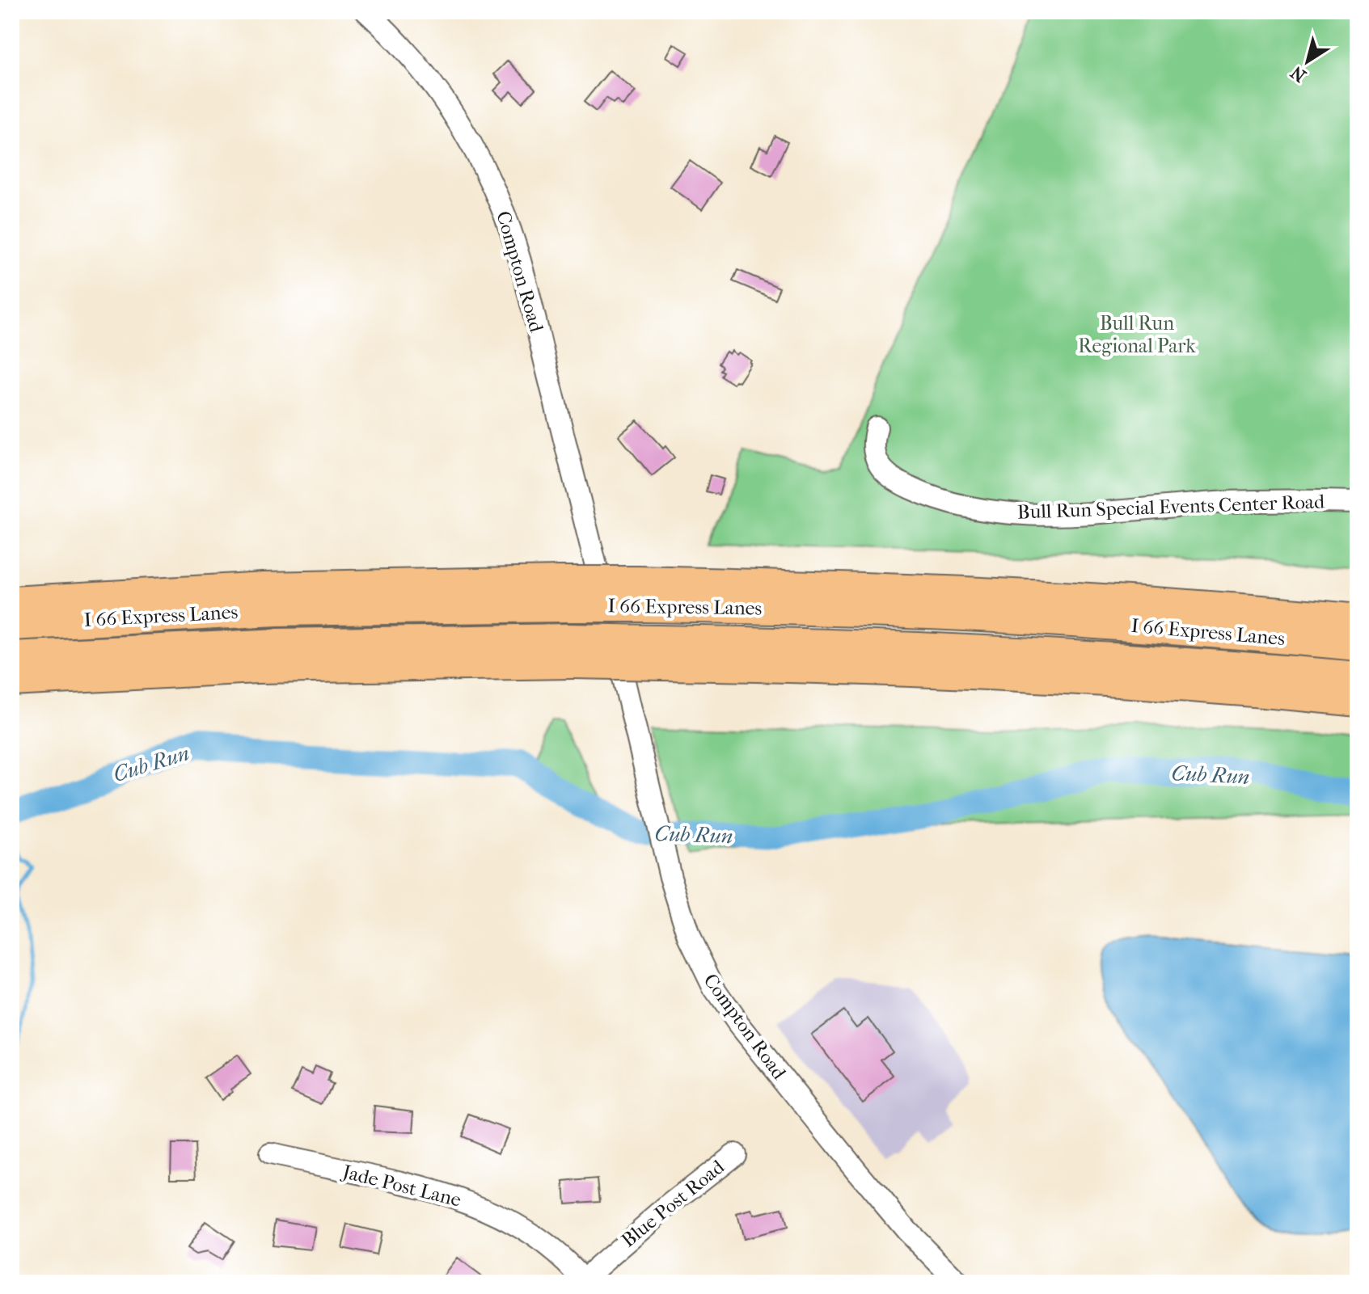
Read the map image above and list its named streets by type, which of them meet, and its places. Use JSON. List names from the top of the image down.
{
  "streets": {
    "highway": ["I 66 Express Lanes"],
    "street": [
      "Compton Road",
      "Bull Run Special Events Center Road",
      "Jade Post Lane",
      "Blue Post Road"
    ]
  },
  "crossings": [
    ["Jade Post Lane", "Blue Post Road"]
  ],
  "water": ["Cub Run"],
  "parks": ["Bull Run Regional Park"],
  "north": "bottom left"
}
